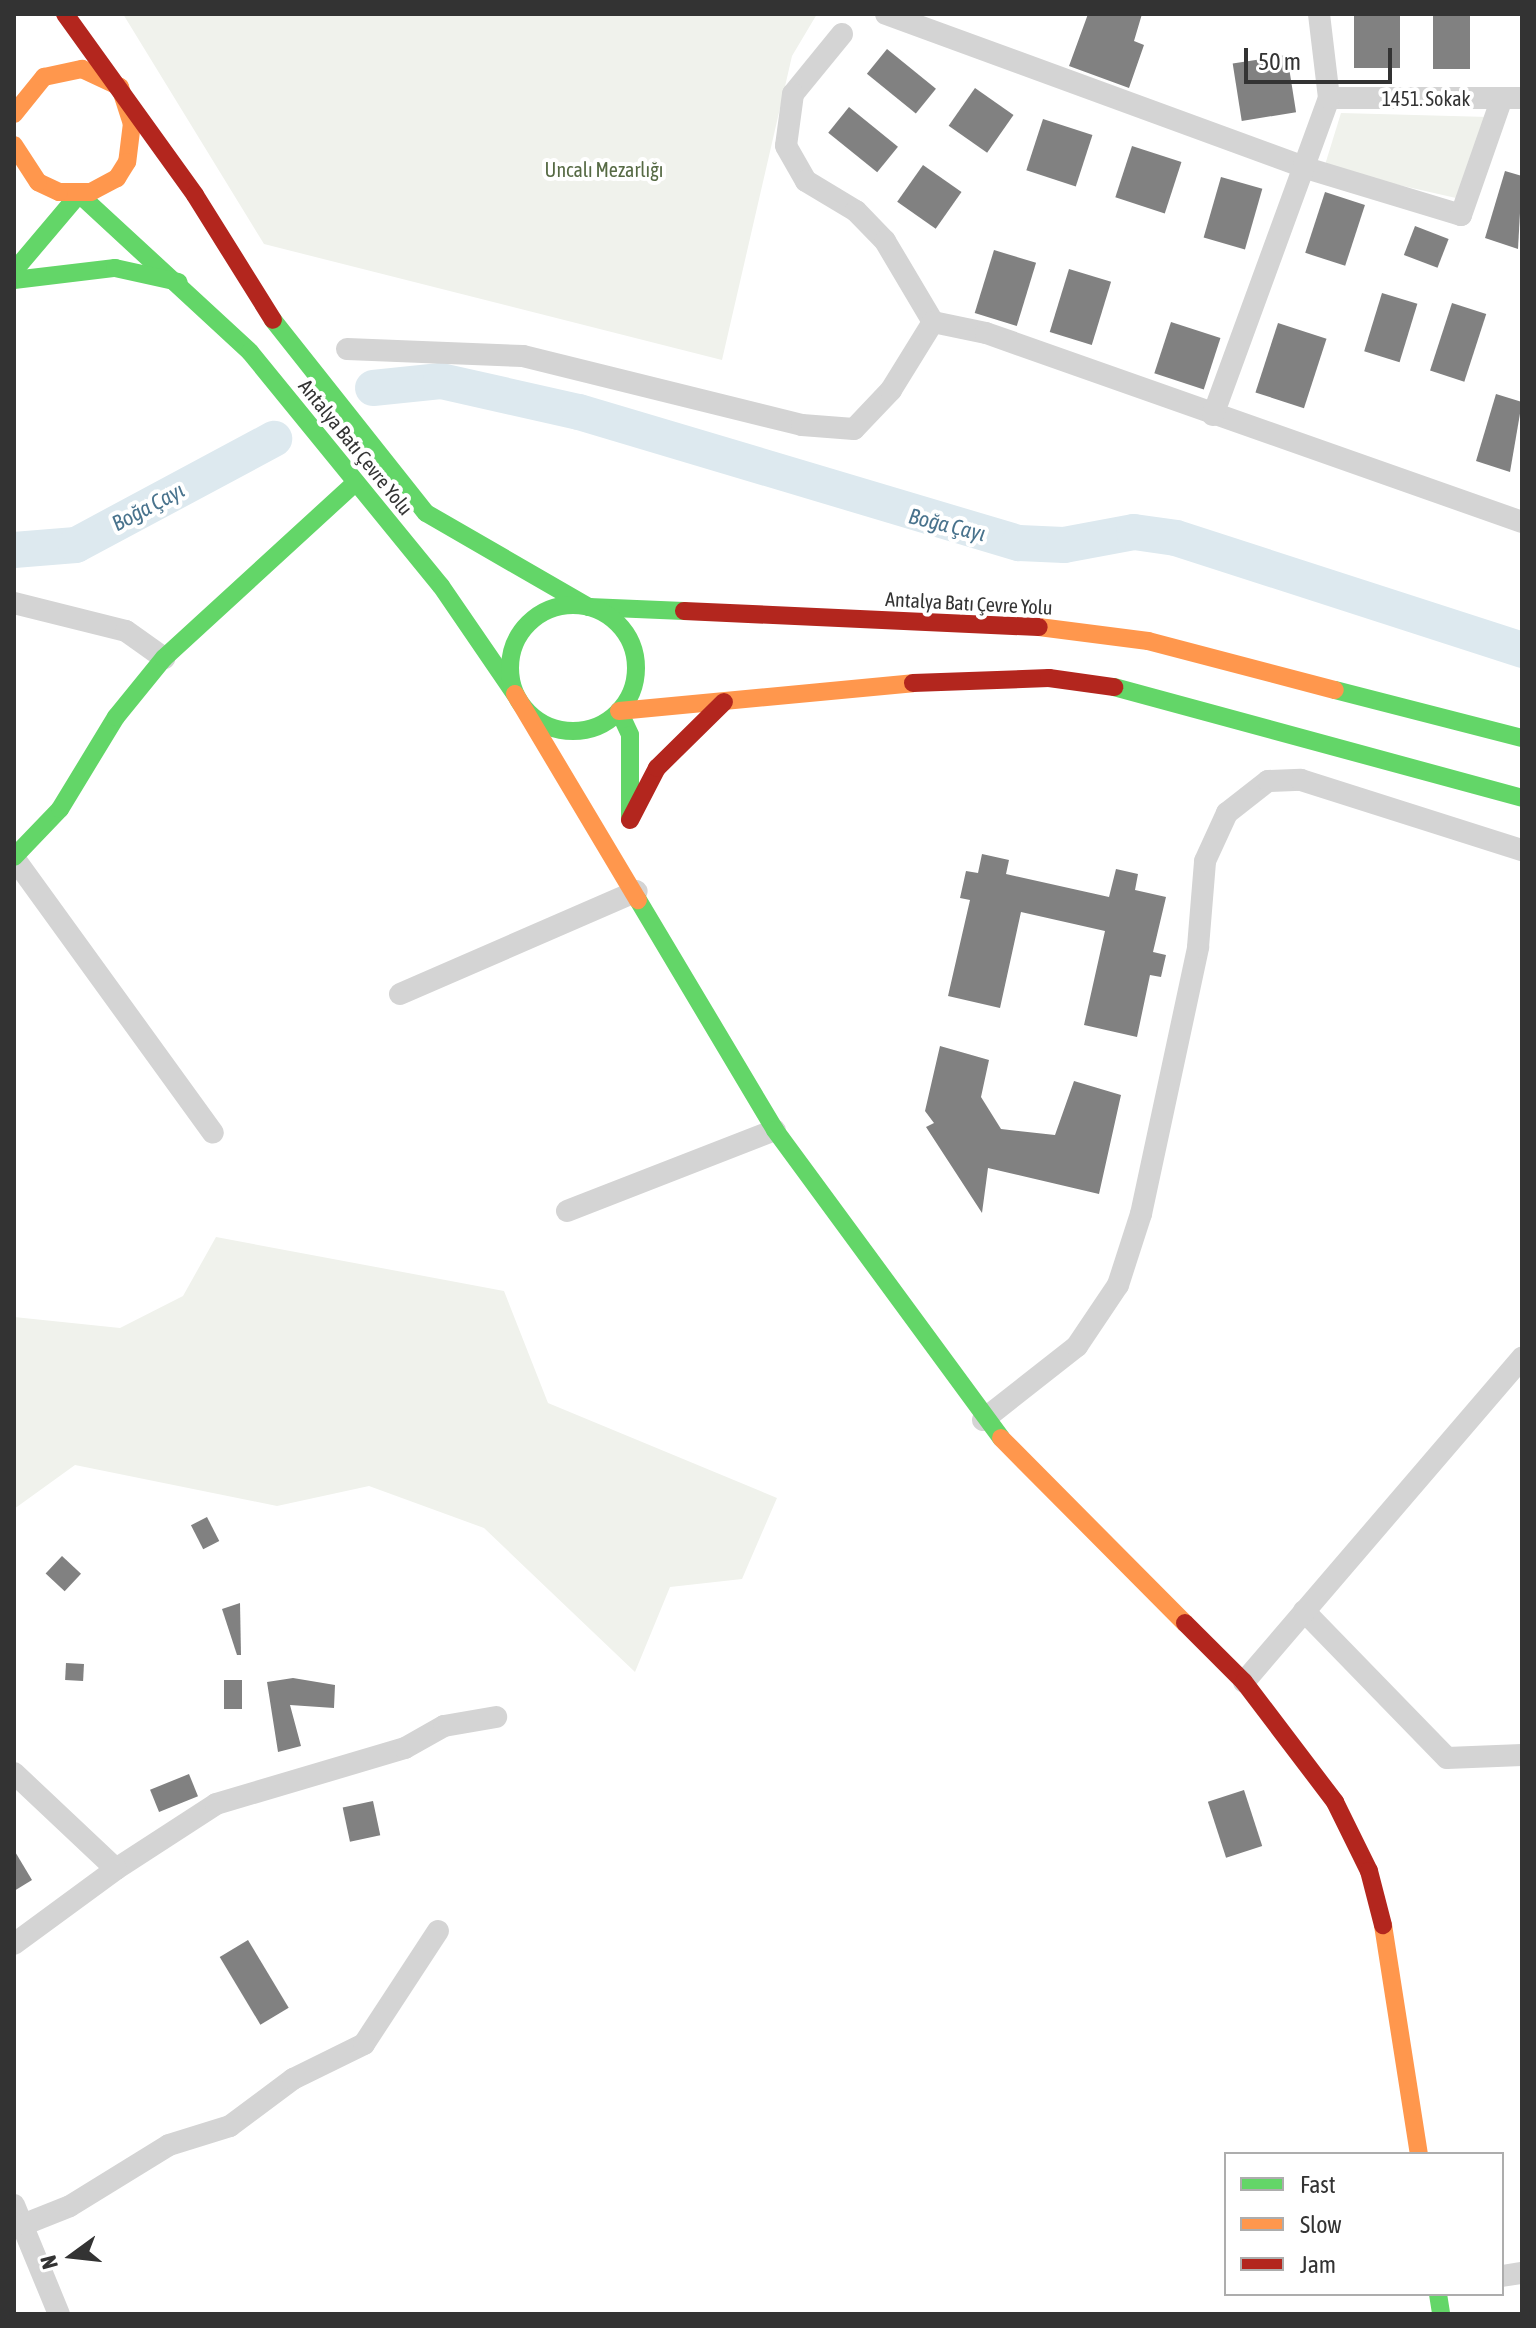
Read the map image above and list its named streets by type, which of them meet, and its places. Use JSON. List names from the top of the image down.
{
  "streets": {
    "main road": ["Antalya Batı Çevre Yolu"],
    "street": ["1451. Sokak"]
  },
  "water": ["Boğa Çayı"],
  "parks": ["Uncalı Mezarlığı"],
  "legend": ["Fast", "Slow", "Jam"],
  "scale_bar": "50 m",
  "north": "left"
}
